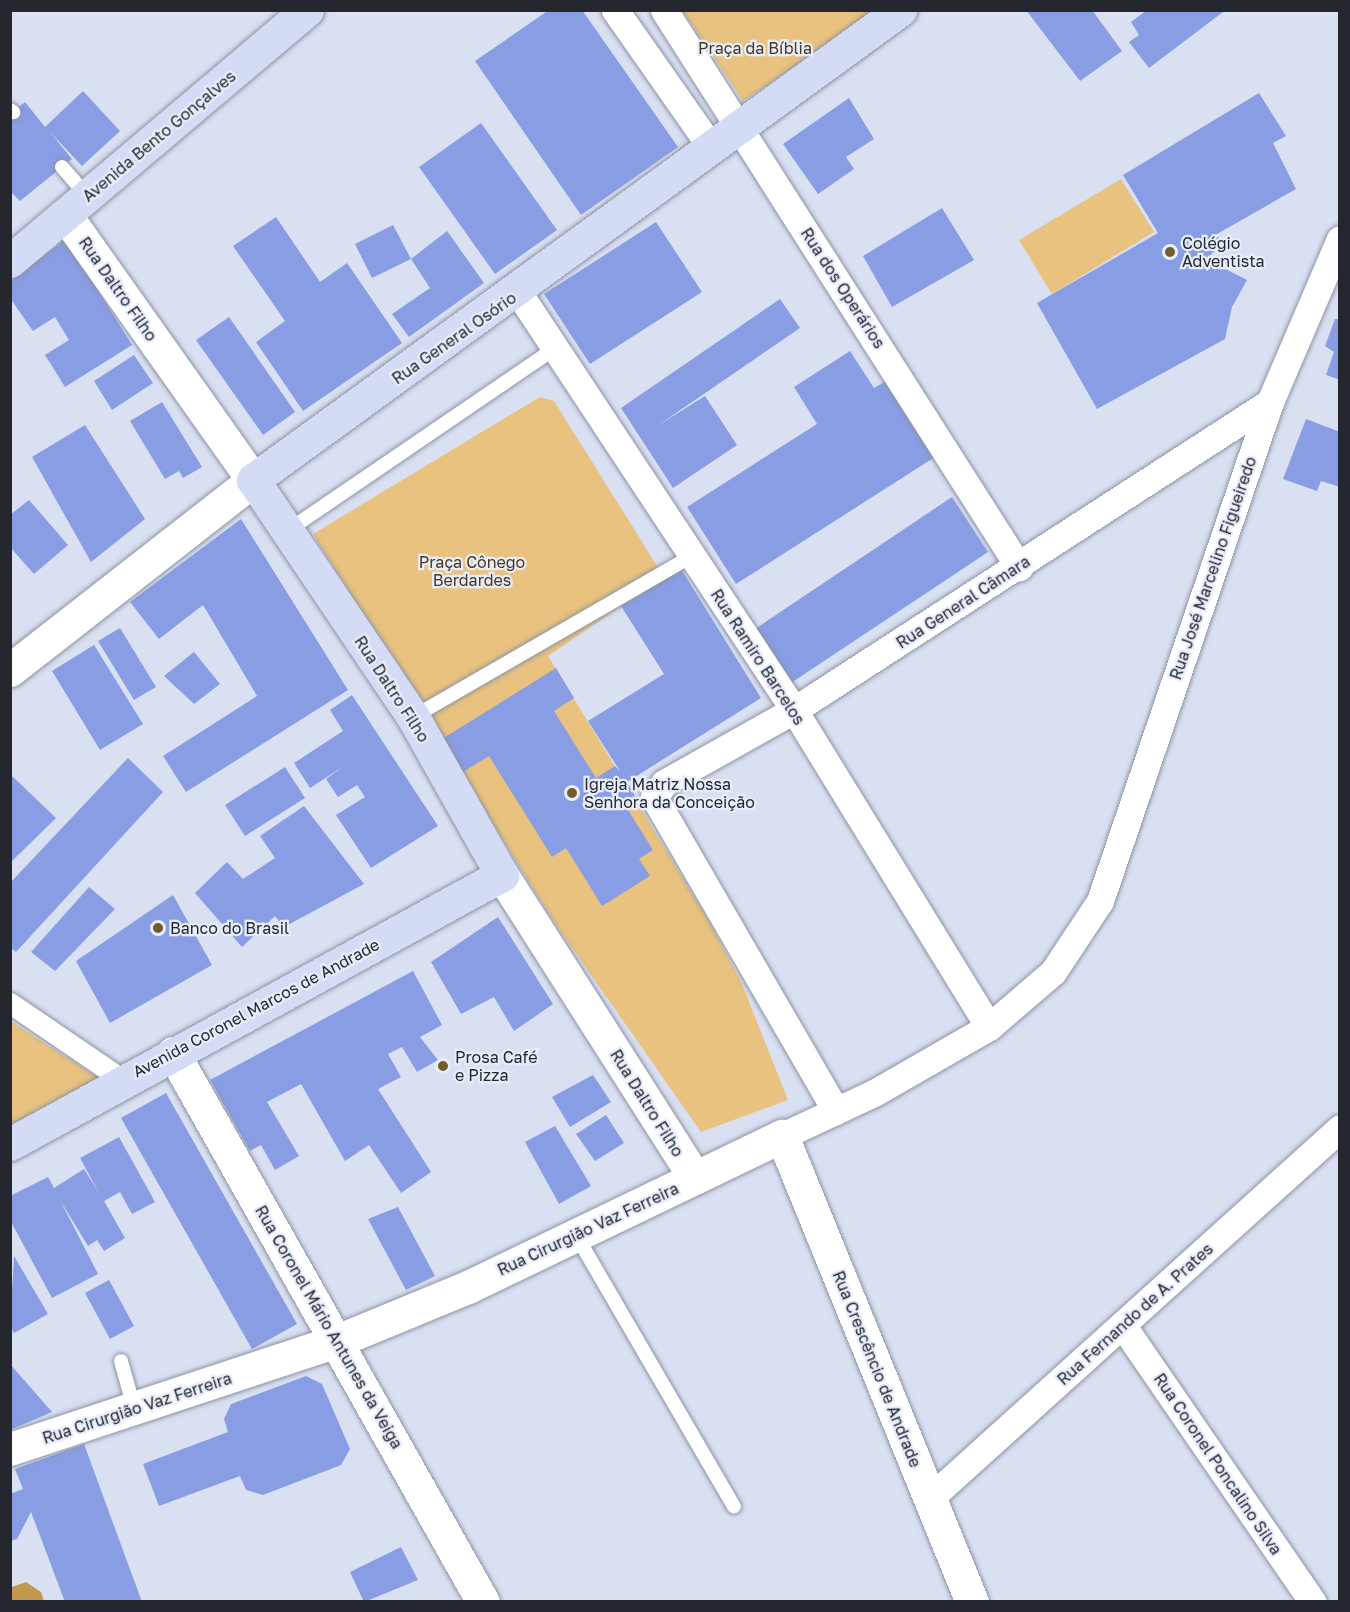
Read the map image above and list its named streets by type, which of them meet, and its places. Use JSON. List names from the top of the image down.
{
  "streets": {
    "main road": [
      "Avenida Bento Gonçalves",
      "Rua Daltro Filho",
      "Rua General Osório",
      "Avenida Coronel Marcos de Andrade"
    ],
    "street": [
      "Rua dos Operários",
      "Rua José Marcelino Figueiredo",
      "Rua General Câmara",
      "Rua Ramiro Barcelos",
      "Rua Cirurgião Vaz Ferreira",
      "Rua Fernando de A. Prates",
      "Rua Coronel Mário Antunes da Veiga",
      "Rua Crescêncio de Andrade",
      "Rua Coronel Poncalino Silva"
    ]
  },
  "crossings": [
    ["Avenida Bento Gonçalves", "Rua Daltro Filho"],
    ["Rua dos Operários", "Rua General Osório"],
    ["Rua dos Operários", "Rua General Câmara"],
    ["Rua Daltro Filho", "Rua General Osório"],
    ["Rua Daltro Filho", "Avenida Coronel Marcos de Andrade"],
    ["Rua Daltro Filho", "Rua Cirurgião Vaz Ferreira"],
    ["Rua General Osório", "Rua Ramiro Barcelos"],
    ["Rua José Marcelino Figueiredo", "Rua General Câmara"],
    ["Rua José Marcelino Figueiredo", "Rua Cirurgião Vaz Ferreira"],
    ["Rua General Câmara", "Rua Ramiro Barcelos"],
    ["Rua General Câmara", "Rua Cirurgião Vaz Ferreira"],
    ["Rua Ramiro Barcelos", "Rua Cirurgião Vaz Ferreira"],
    ["Avenida Coronel Marcos de Andrade", "Rua Coronel Mário Antunes da Veiga"],
    ["Rua Cirurgião Vaz Ferreira", "Rua Coronel Mário Antunes da Veiga"],
    ["Rua Cirurgião Vaz Ferreira", "Rua Crescêncio de Andrade"],
    ["Rua Fernando de A. Prates", "Rua Crescêncio de Andrade"],
    ["Rua Fernando de A. Prates", "Rua Coronel Poncalino Silva"]
  ],
  "parks": ["Praça da Bíblia", "Praça Cônego Berdardes"],
  "places": [
    "Colégio Adventista",
    "Igreja Matriz Nossa Senhora da Conceição",
    "Banco do Brasil",
    "Prosa Café e Pizza"
  ]
}
